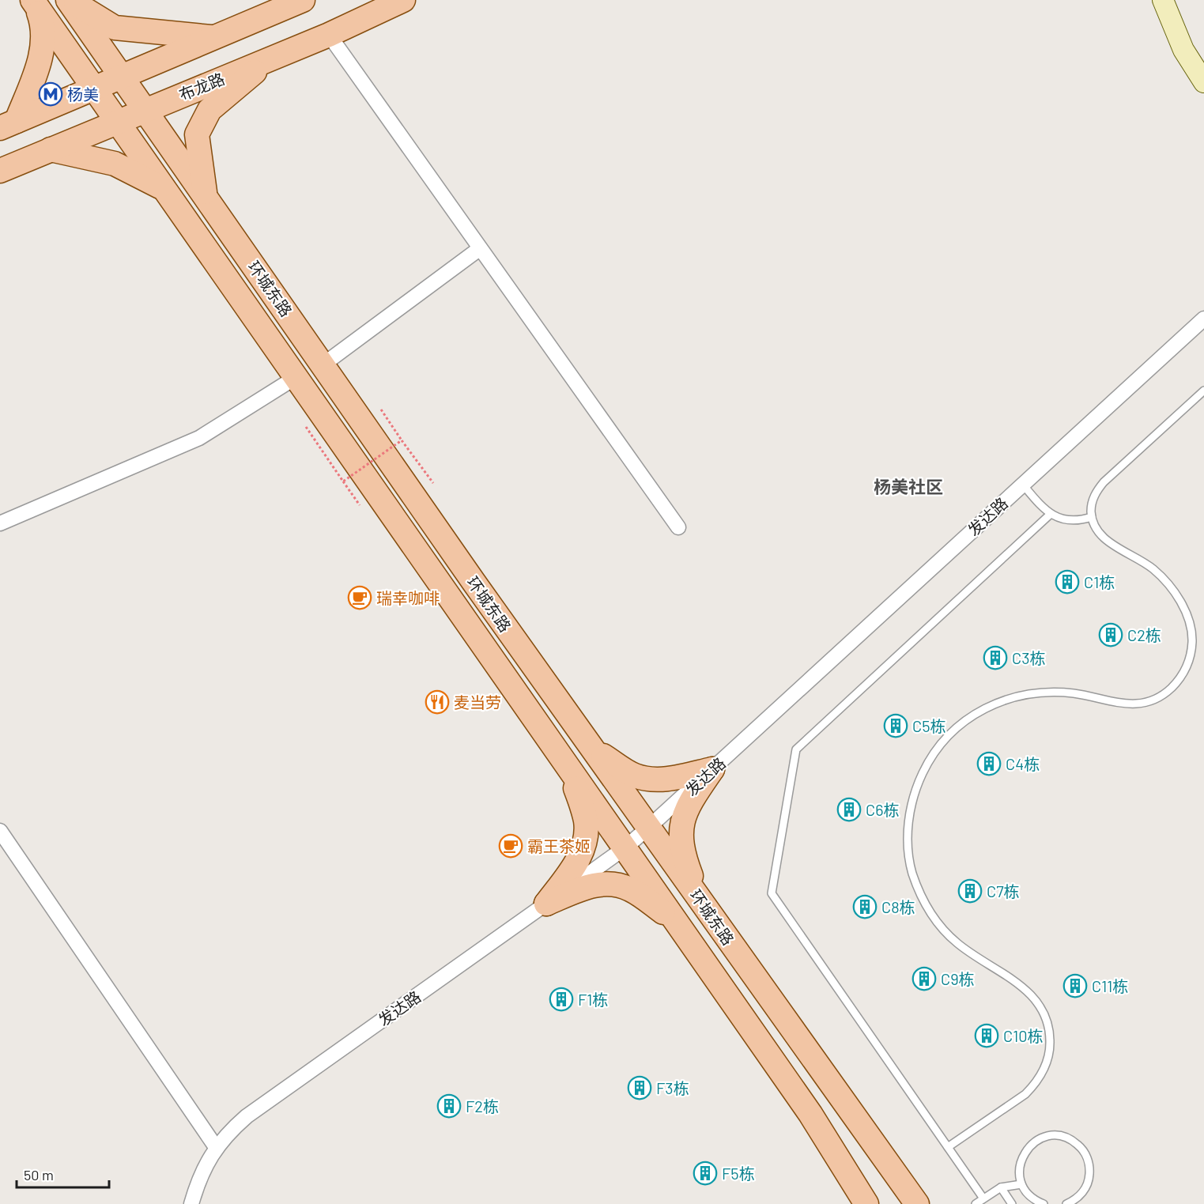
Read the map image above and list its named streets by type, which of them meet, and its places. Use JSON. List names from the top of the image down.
{
  "streets": {
    "main road": ["布龙路", "环城东路"],
    "street": ["发达路"]
  },
  "crossings": [
    ["布龙路", "环城东路"],
    ["环城东路", "发达路"]
  ],
  "districts": ["杨美社区"],
  "places": {
    "metro station": ["杨美"],
    "building": [
      "C1栋",
      "C2栋",
      "C3栋",
      "C5栋",
      "C4栋",
      "C6栋",
      "C7栋",
      "C8栋",
      "C9栋",
      "C11栋",
      "F1栋",
      "C10栋",
      "F3栋",
      "F2栋",
      "F5栋"
    ],
    "cafe": ["瑞幸咖啡", "霸王茶姬"],
    "restaurant": ["麦当劳"]
  },
  "scale_bar": "50 m"
}
